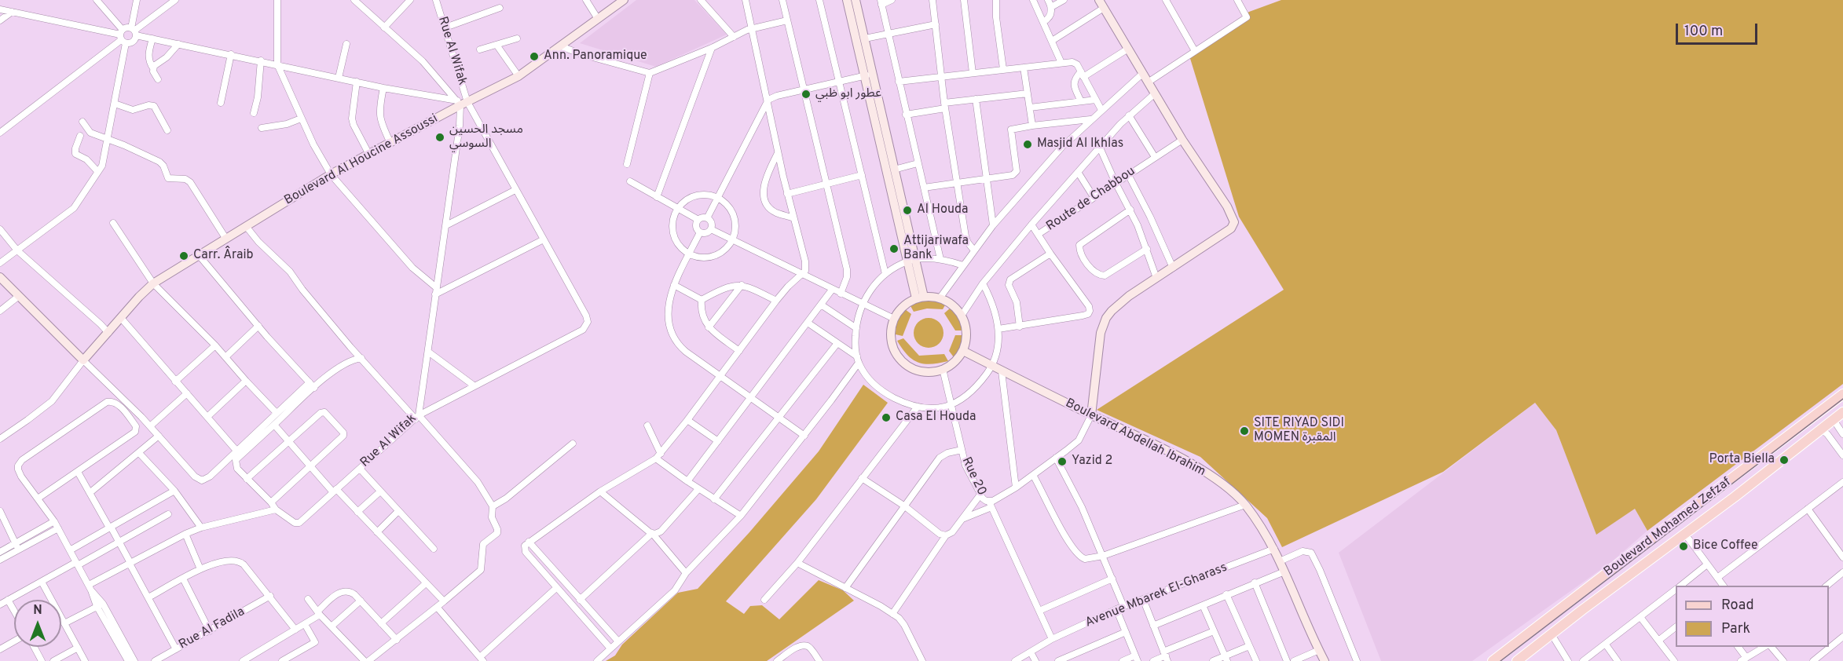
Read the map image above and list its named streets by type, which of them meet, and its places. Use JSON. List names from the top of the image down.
{
  "streets": {
    "main road": ["Boulevard Mohamed Zefzaf"],
    "street": [
      "Rue Al Wifak",
      "Boulevard Al Houcine Assoussi",
      "Route de Chabbou",
      "Boulevard Abdellah Ibrahim",
      "Rue 20",
      "Avenue Mbarek El-Gharass",
      "Rue Al Fadila"
    ]
  },
  "crossings": [
    ["Rue Al Wifak", "Boulevard Al Houcine Assoussi"],
    ["Boulevard Abdellah Ibrahim", "Rue 20"],
    ["Boulevard Abdellah Ibrahim", "Avenue Mbarek El-Gharass"]
  ],
  "places": [
    "Ann. Panoramique",
    "عطور ابو ظبي",
    "مسجد الحسين السوسي",
    "Masjid Al Ikhlas",
    "Al Houda",
    "Attijariwafa Bank",
    "Carr. Âraib",
    "Casa El Houda",
    "SITE RIYAD SIDI MOMEN المقبرة",
    "Porta Biella",
    "Yazid 2",
    "Bice Coffee"
  ],
  "legend": ["Road", "Park"],
  "scale_bar": "100 m",
  "north": "top"
}
